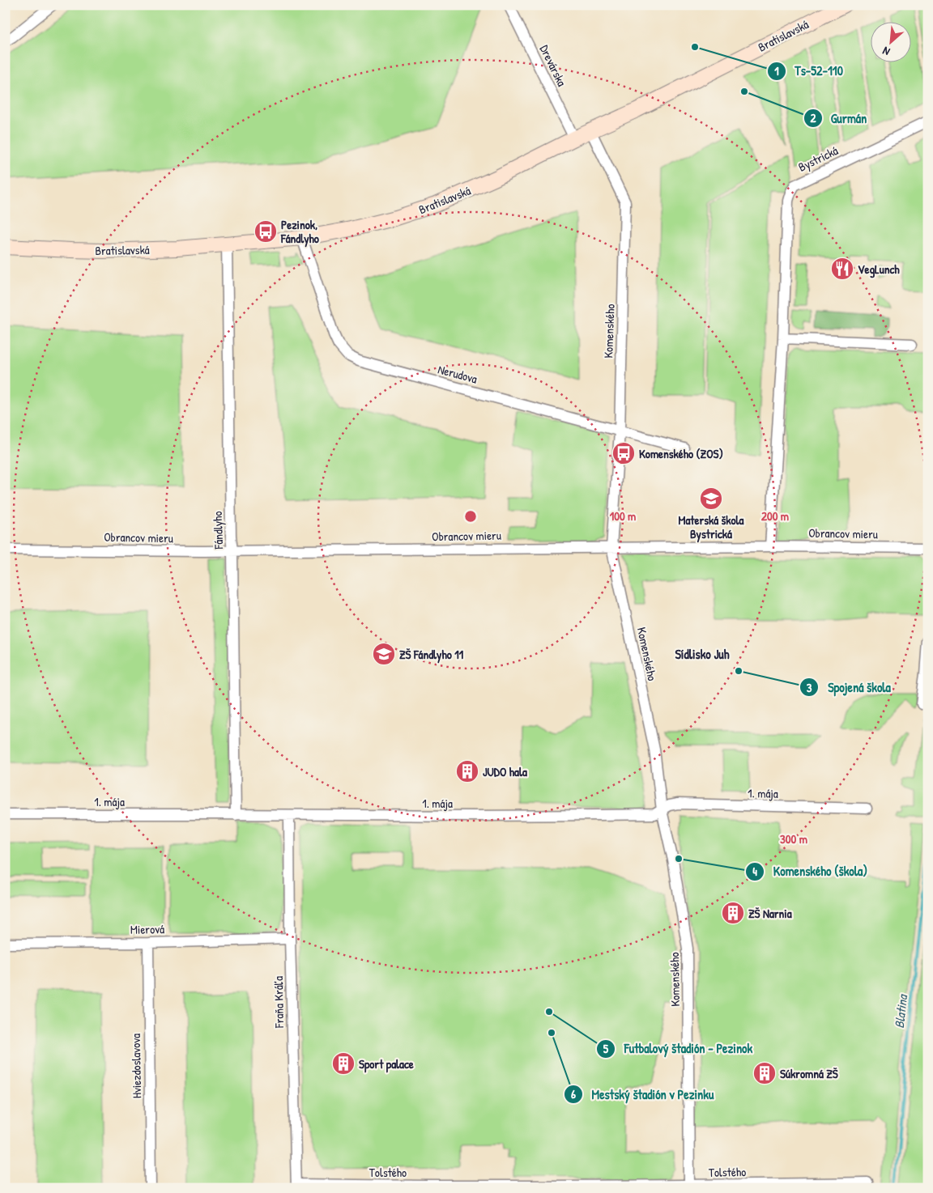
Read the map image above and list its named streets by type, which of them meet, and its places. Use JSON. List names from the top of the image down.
{
  "streets": {
    "main road": ["Bratislavská"],
    "street": [
      "Drevárska",
      "Bystrická",
      "Komenského",
      "Nerudova",
      "Fándlyho",
      "Obrancov mieru",
      "1. mája",
      "Mierová",
      "Fraňa Kráľa",
      "Hviezdoslavova",
      "Tolstého"
    ]
  },
  "crossings": [
    ["Bratislavská", "Drevárska"],
    ["Bratislavská", "Komenského"],
    ["Bratislavská", "Nerudova"],
    ["Bratislavská", "Fándlyho"],
    ["Bystrická", "Obrancov mieru"],
    ["Komenského", "Nerudova"],
    ["Komenského", "Obrancov mieru"],
    ["Komenského", "1. mája"],
    ["Komenského", "Tolstého"],
    ["Fándlyho", "Obrancov mieru"],
    ["Fándlyho", "1. mája"],
    ["1. mája", "Fraňa Kráľa"],
    ["Mierová", "Fraňa Kráľa"],
    ["Mierová", "Hviezdoslavova"],
    ["Fraňa Kráľa", "Tolstého"]
  ],
  "districts": ["Sídlisko Juh"],
  "water": ["Blatina"],
  "places": {
    "other": [
      "Ts-52-110",
      "Gurmán",
      "Spojená škola",
      "Komenského (škola)",
      "Futbalový štadión - Pezinok",
      "Mestský štadión v Pezinku"
    ],
    "bus stop": ["Pezinok, Fándlyho", "Komenského (ZOS)"],
    "restaurant": ["VegLunch"],
    "school or university": ["Materská škola Bystrická", "ZŠ Fándlyho 11"],
    "building": [
      "JUDO hala",
      "ZŠ Narnia",
      "Sport palace",
      "Súkromná ZŠ"
    ]
  },
  "north": "bottom left",
  "rings": ["100 m", "200 m", "300 m"]
}
